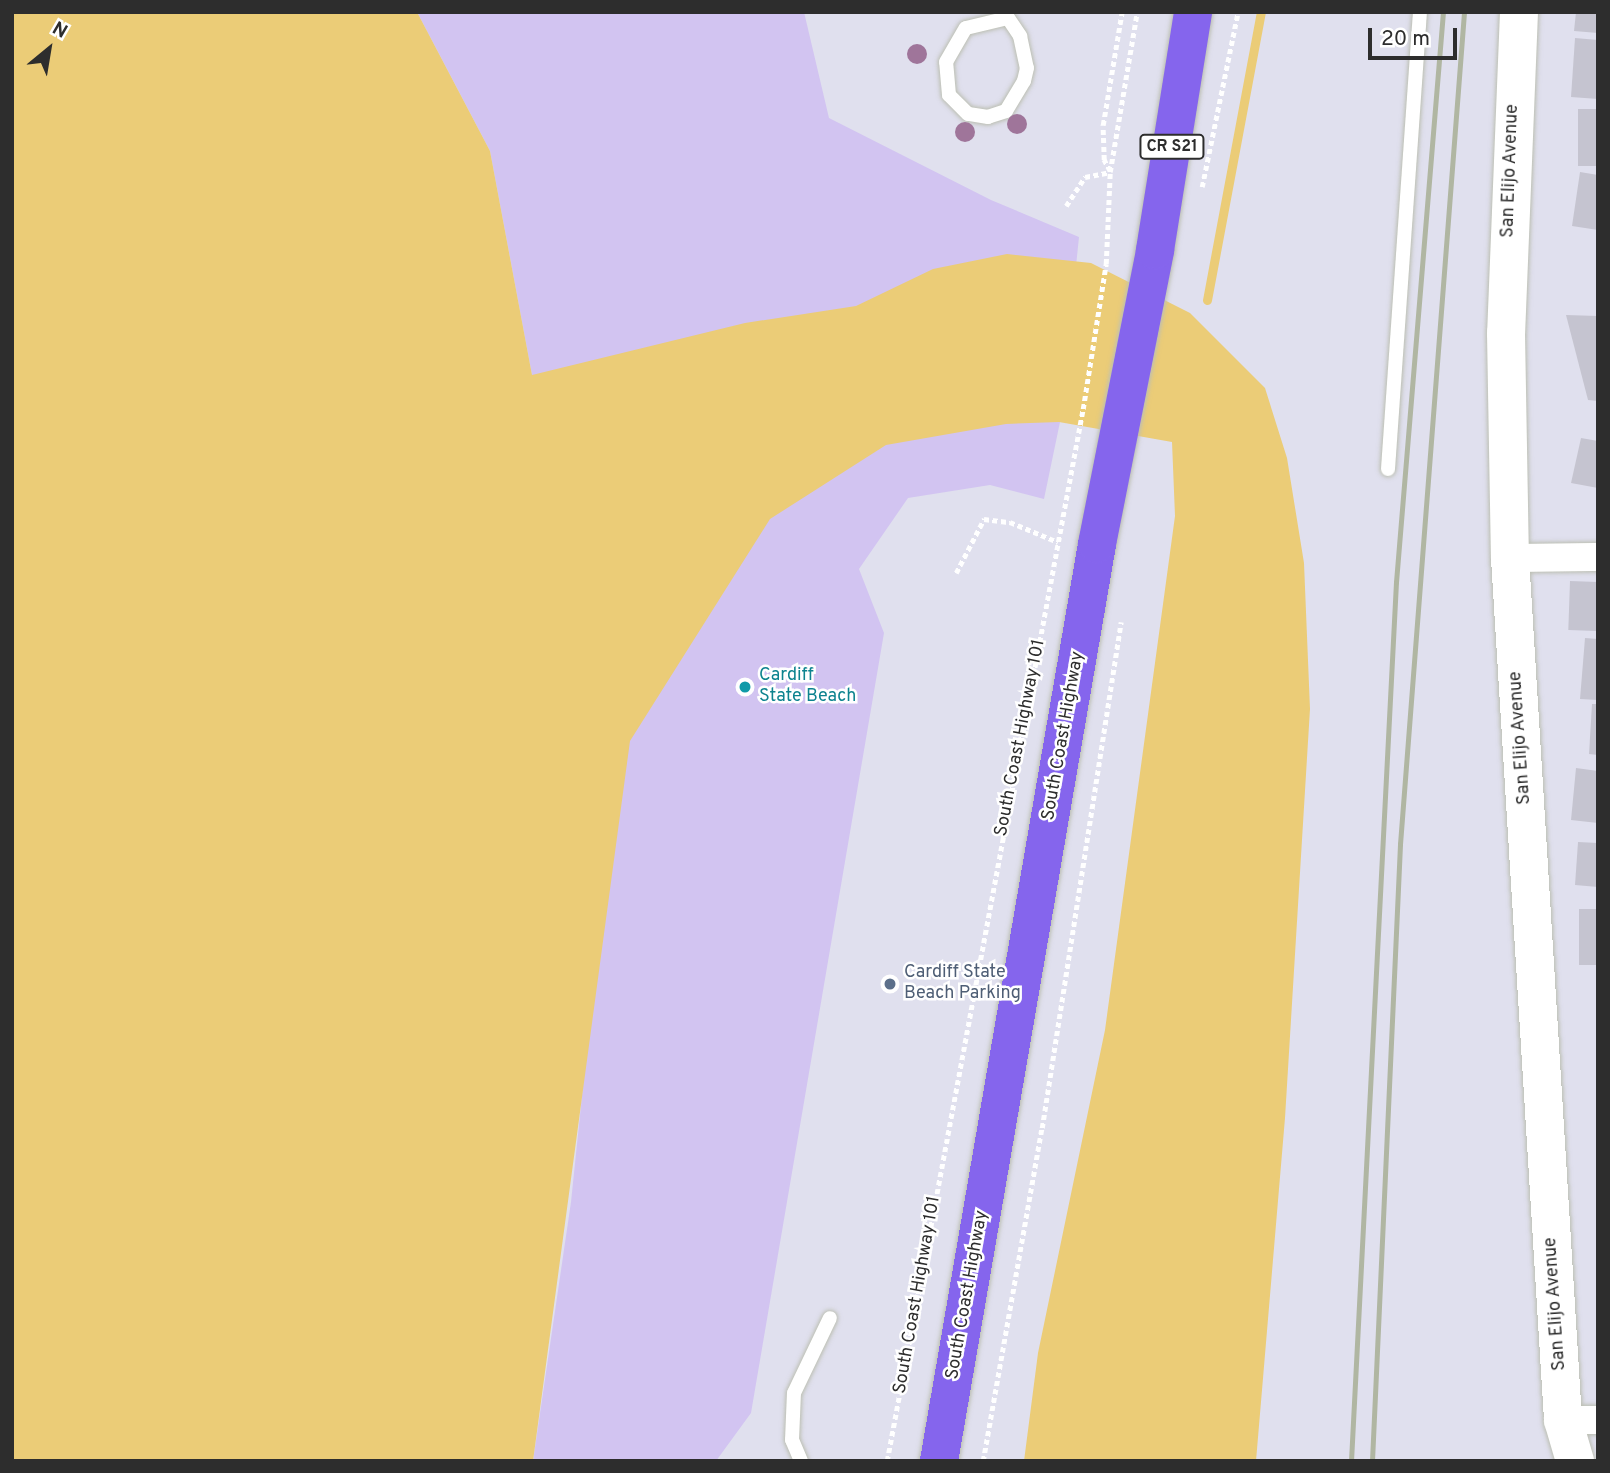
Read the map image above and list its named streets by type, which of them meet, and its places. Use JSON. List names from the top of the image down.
{
  "streets": {
    "main road": ["CR S21", "San Elijo Avenue", "South Coast Highway"],
    "path": ["South Coast Highway 101"]
  },
  "places": ["Cardiff State Beach", "Cardiff State Beach Parking"],
  "scale_bar": "20 m",
  "north": "top right"
}
